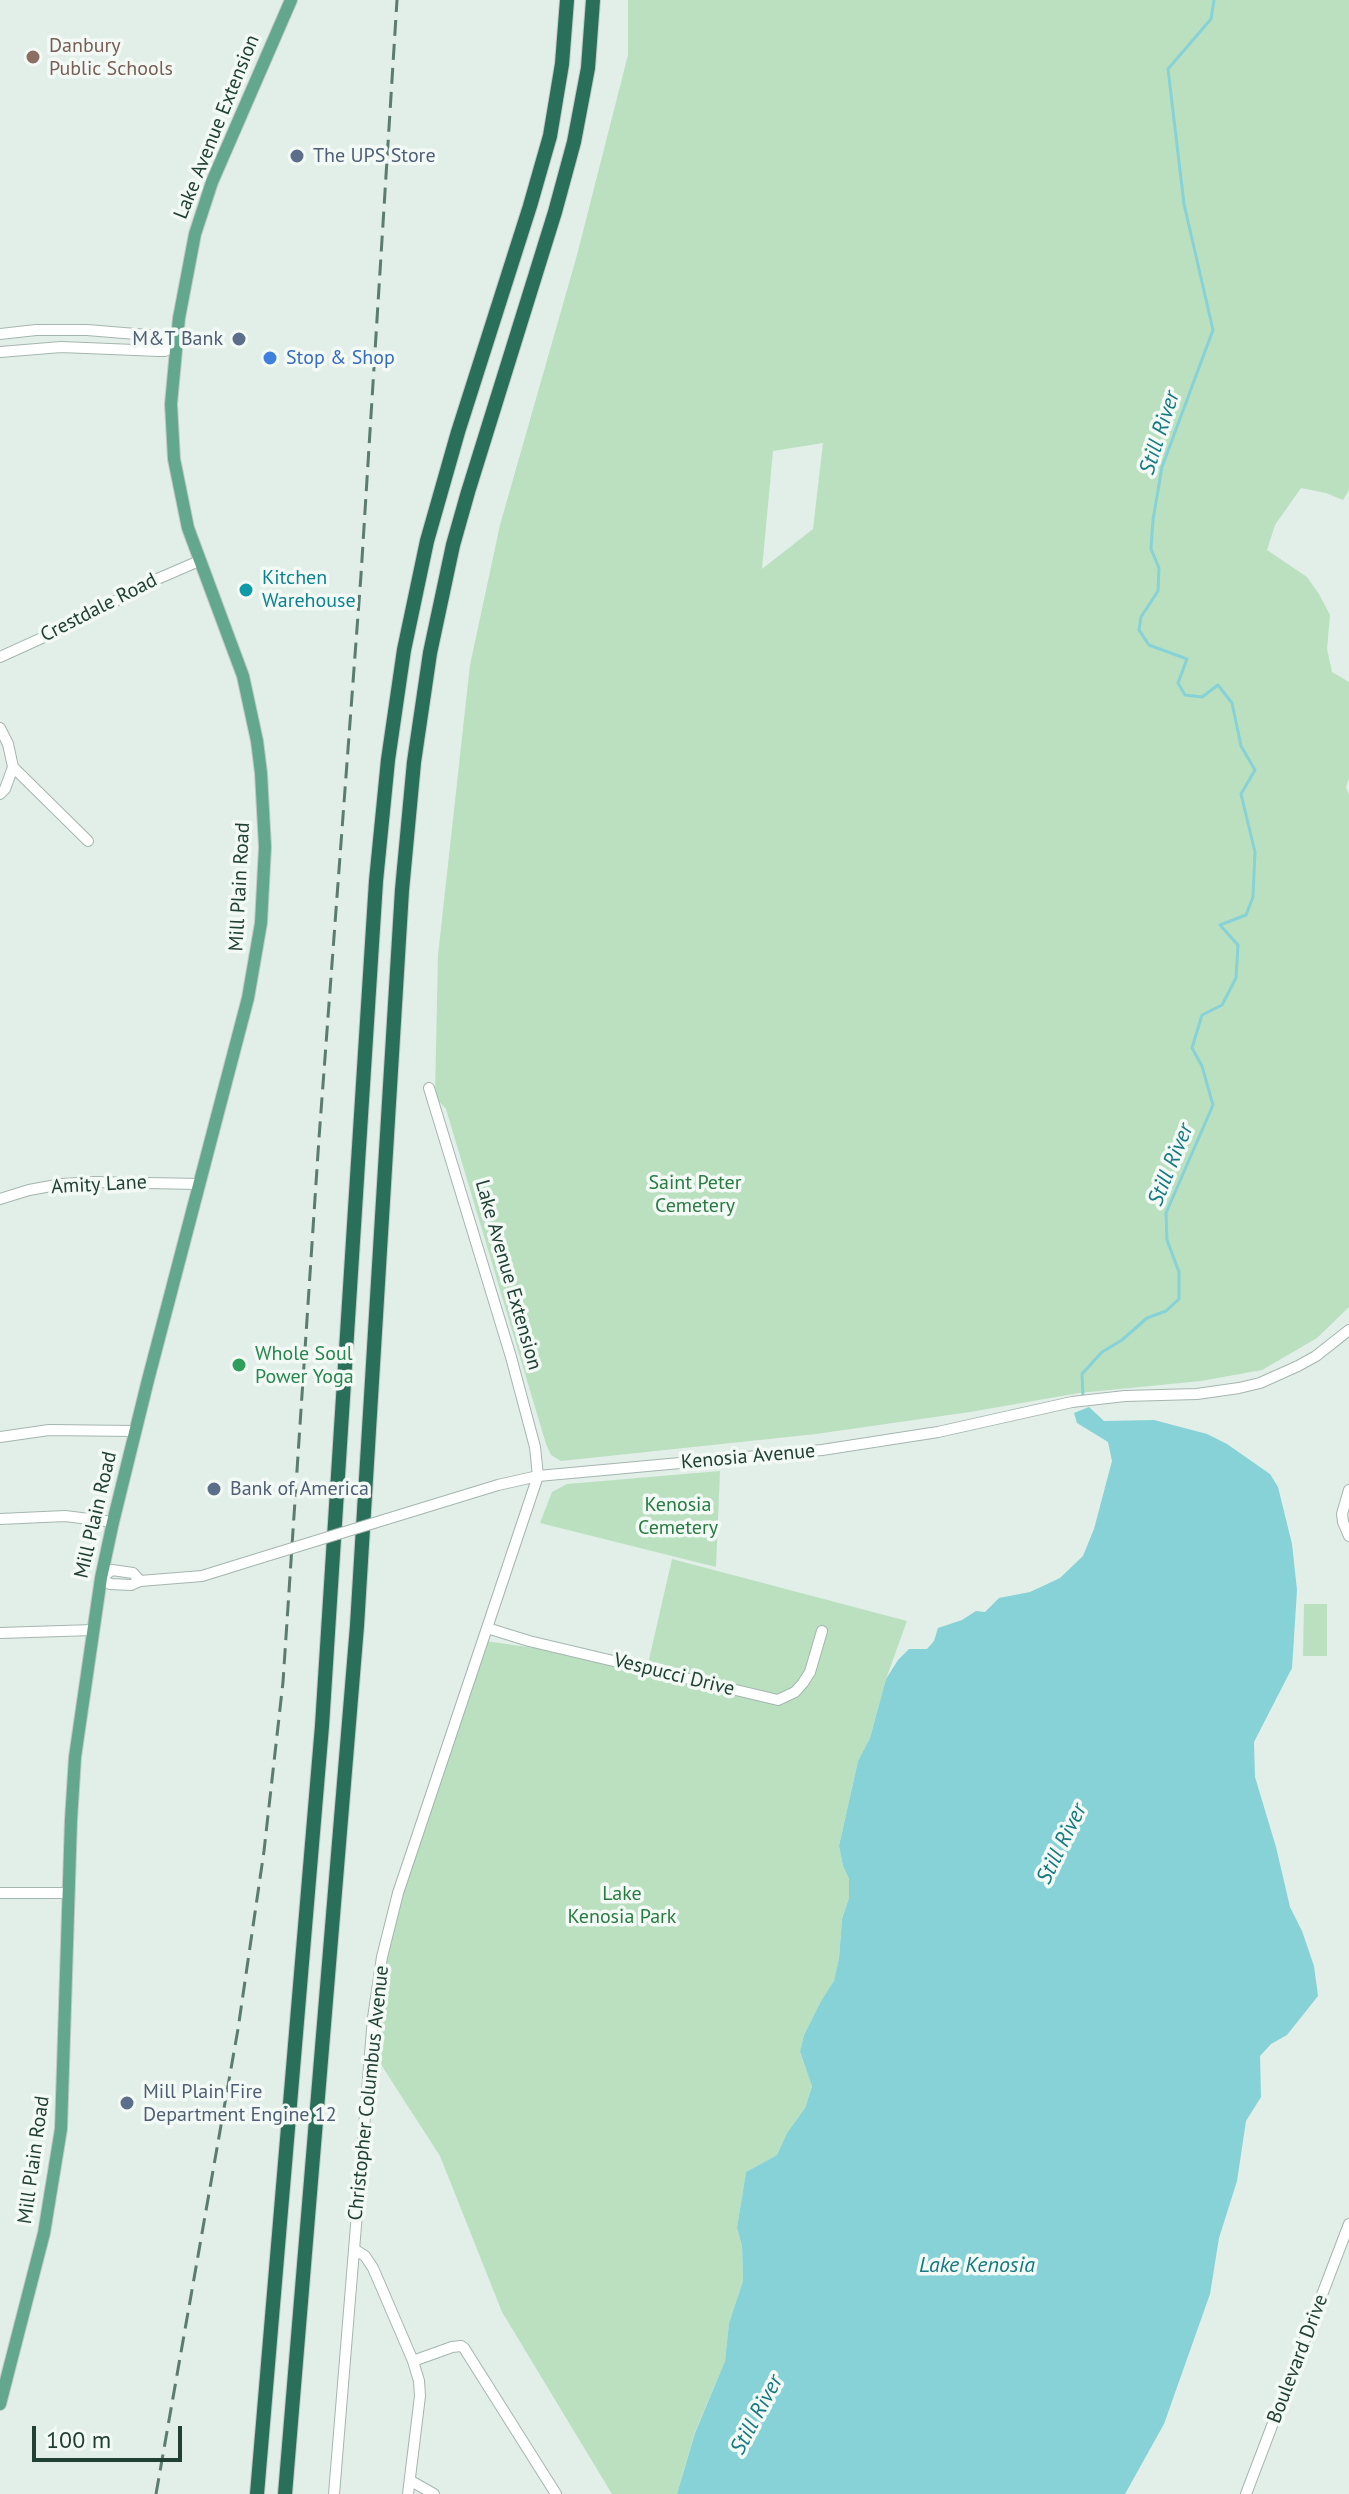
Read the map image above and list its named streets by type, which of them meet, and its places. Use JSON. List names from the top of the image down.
{
  "streets": {
    "main road": ["Lake Avenue Extension", "Mill Plain Road"],
    "street": [
      "Crestdale Road",
      "Amity Lane",
      "Kenosia Avenue",
      "Vespucci Drive",
      "Christopher Columbus Avenue",
      "Boulevard Drive"
    ]
  },
  "crossings": [
    ["Lake Avenue Extension", "Crestdale Road"],
    ["Lake Avenue Extension", "Mill Plain Road"],
    ["Lake Avenue Extension", "Kenosia Avenue"],
    ["Lake Avenue Extension", "Christopher Columbus Avenue"],
    ["Mill Plain Road", "Amity Lane"],
    ["Mill Plain Road", "Kenosia Avenue"],
    ["Kenosia Avenue", "Christopher Columbus Avenue"],
    ["Vespucci Drive", "Christopher Columbus Avenue"]
  ],
  "water": ["Still River", "Lake Kenosia"],
  "parks": ["Saint Peter Cemetery", "Kenosia Cemetery", "Lake Kenosia Park"],
  "places": [
    "Danbury Public Schools",
    "The UPS Store",
    "M&T Bank",
    "Stop & Shop",
    "Kitchen Warehouse",
    "Whole Soul Power Yoga",
    "Bank of America",
    "Mill Plain Fire Department Engine 12"
  ],
  "scale_bar": "100 m"
}
